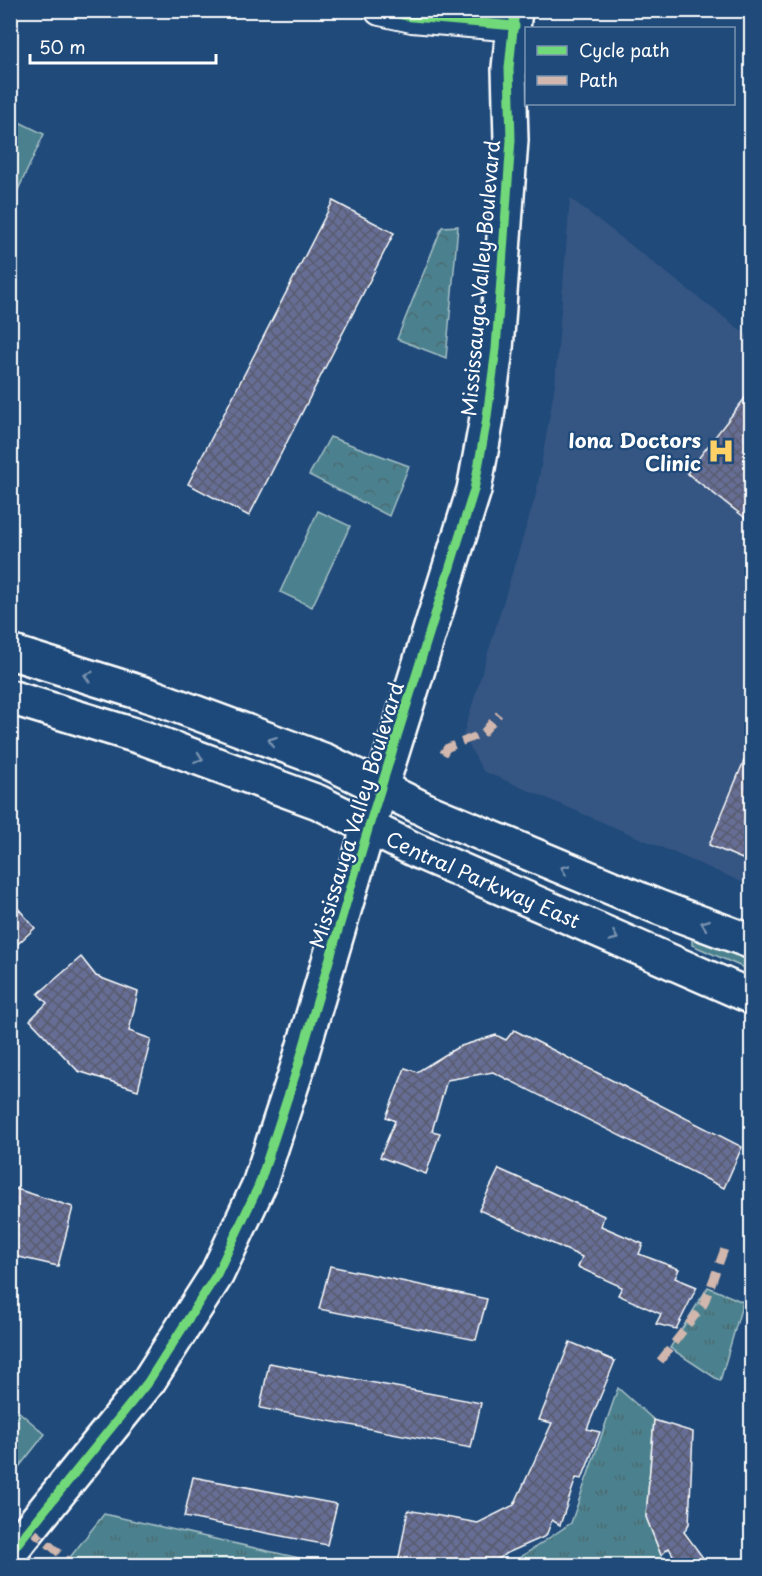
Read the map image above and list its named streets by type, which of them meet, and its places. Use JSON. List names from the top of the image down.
{
  "streets": {
    "street": ["Mississauga Valley Boulevard", "Central Parkway East"]
  },
  "crossings": [
    ["Mississauga Valley Boulevard", "Central Parkway East"]
  ],
  "places": {
    "hospital": ["Iona Doctors Clinic"]
  },
  "legend": ["Cycle path", "Path"],
  "scale_bar": "50 m"
}
